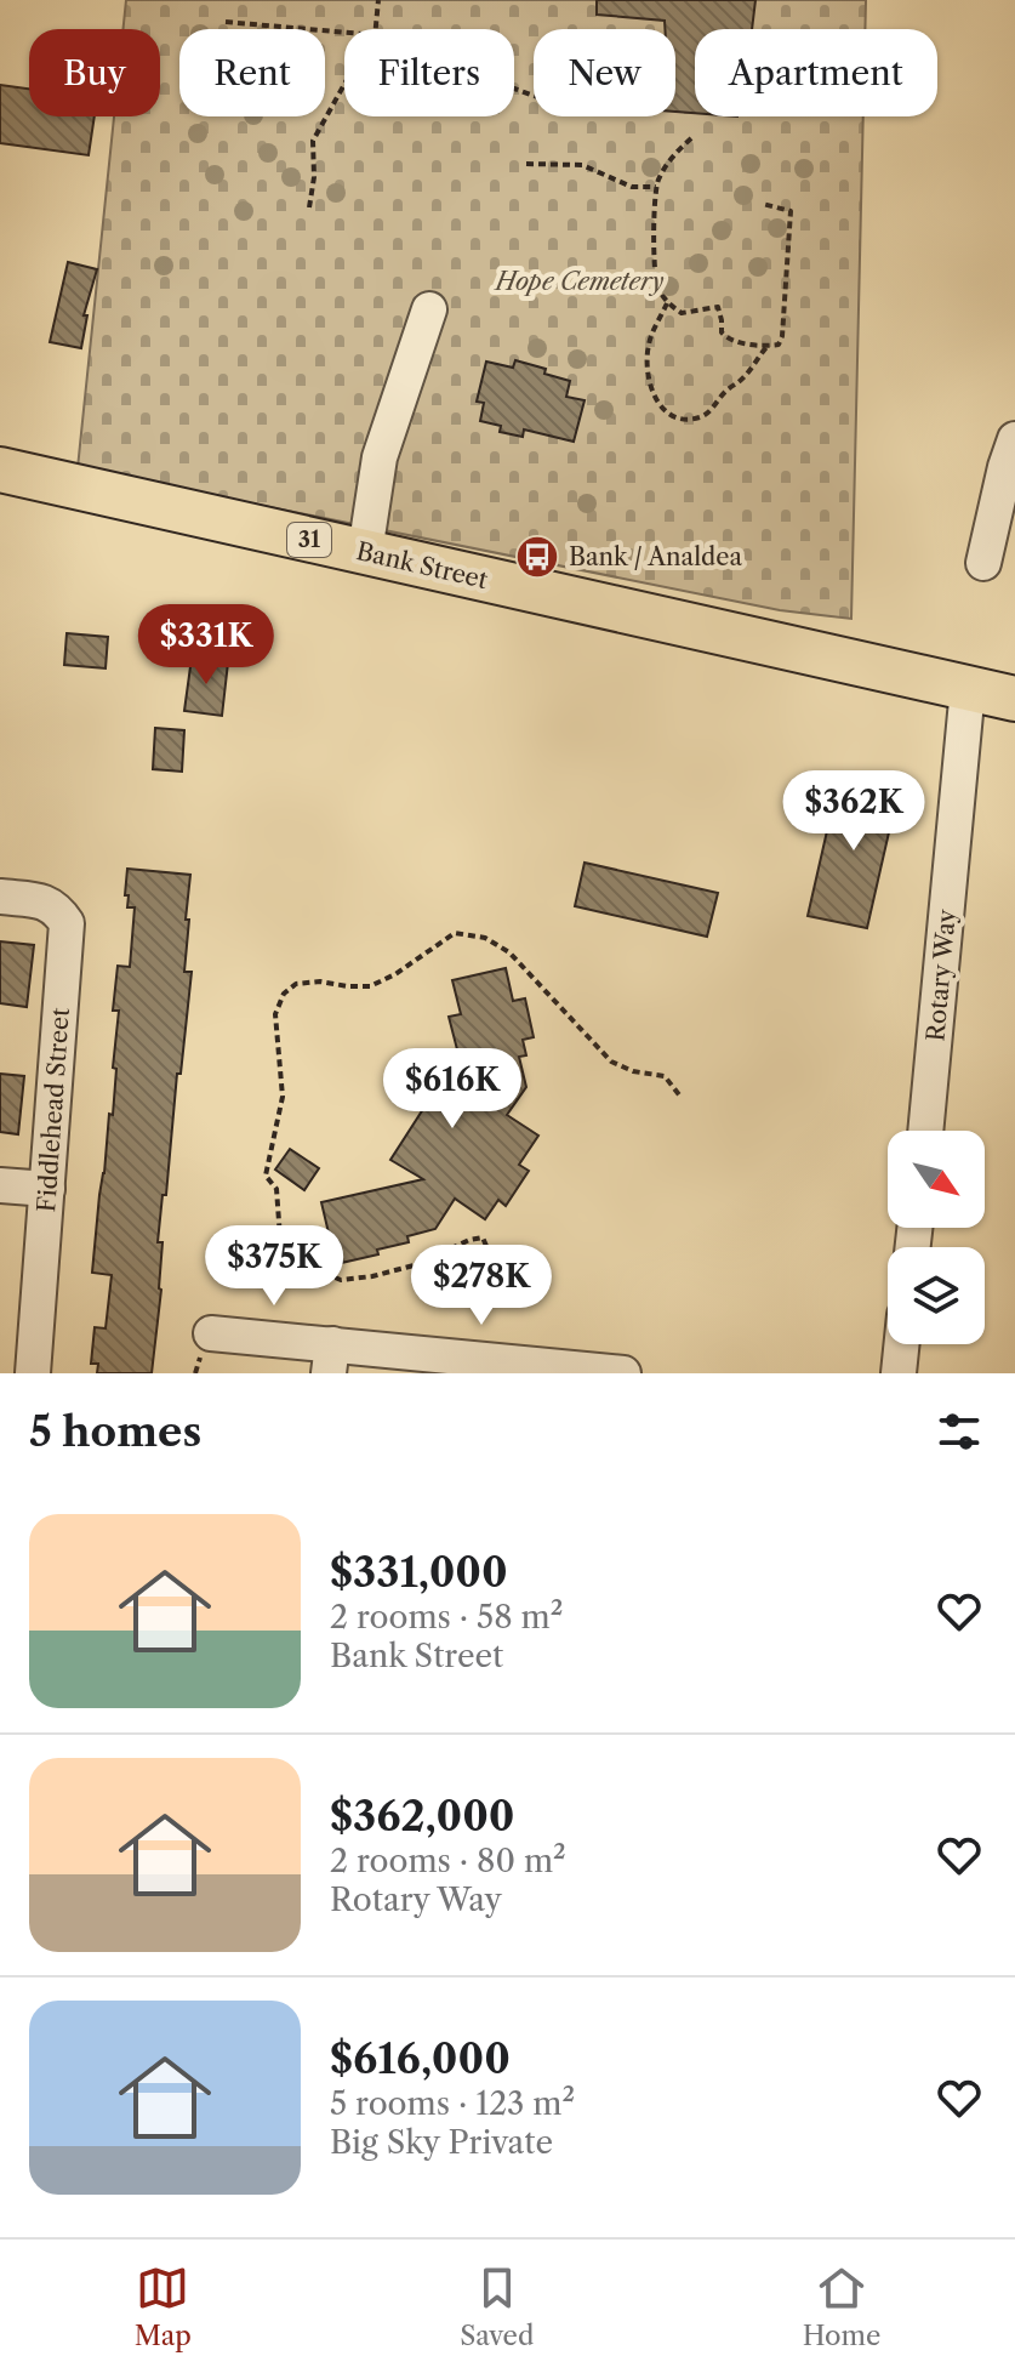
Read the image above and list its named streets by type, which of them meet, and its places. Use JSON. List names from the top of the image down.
{
  "streets": {
    "main road": ["31", "Bank Street"],
    "street": ["Rotary Way", "Fiddlehead Street"]
  },
  "crossings": [
    ["Bank Street", "Rotary Way"]
  ],
  "parks": ["Hope Cemetery"],
  "places": {
    "bus stop": ["Bank / Analdea"]
  },
  "north": "bottom right",
  "page": {
    "chip": [
      "Buy",
      "Rent",
      "Filters",
      "New",
      "Apartment"
    ],
    "price": [
      "$331K",
      "$362K",
      "$616K",
      "$375K",
      "$278K"
    ],
    "heading": "5 homes",
    "list": [
      {
        "name": "$331,000",
        "note": "2 rooms · 58 m² · Bank Street"
      },
      {
        "name": "$362,000",
        "note": "2 rooms · 80 m² · Rotary Way"
      },
      {
        "name": "$616,000",
        "note": "5 rooms · 123 m² · Big Sky Private"
      }
    ],
    "tabs": ["Map", "Saved", "Home"]
  }
}
